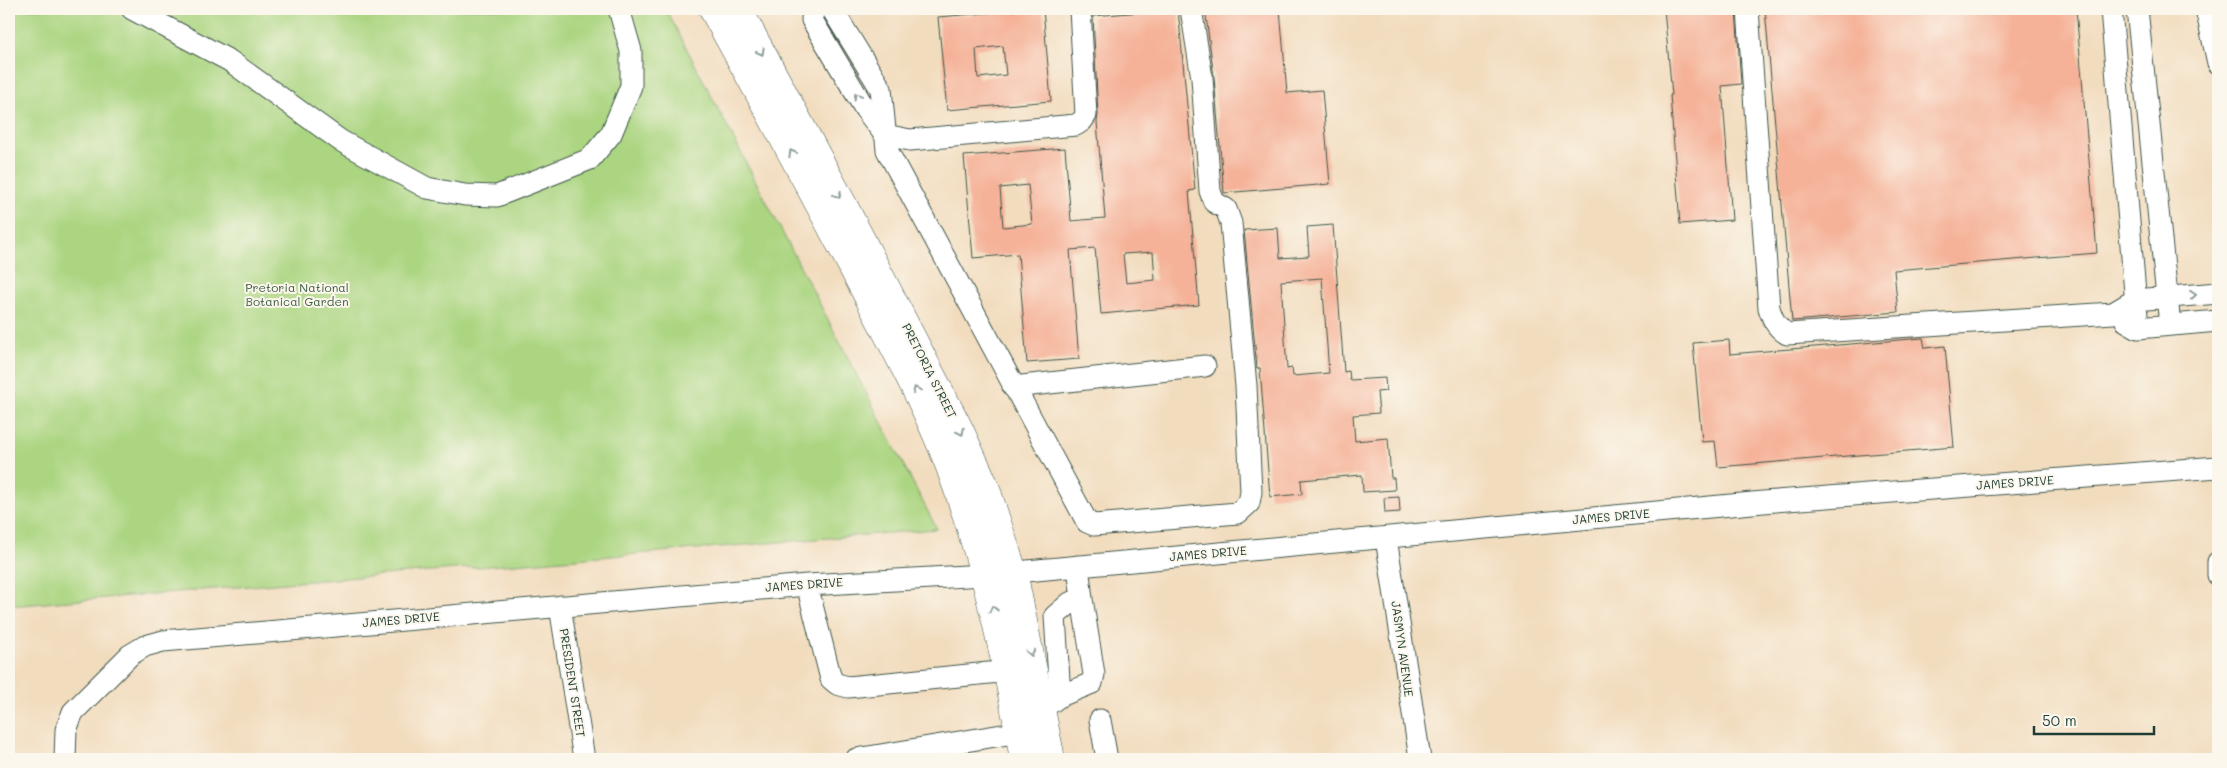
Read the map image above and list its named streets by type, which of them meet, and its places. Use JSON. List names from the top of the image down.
{
  "streets": {
    "main road": ["PRETORIA STREET"],
    "street": ["JAMES DRIVE", "JASMYN AVENUE", "PRESIDENT STREET"]
  },
  "crossings": [
    ["PRETORIA STREET", "JAMES DRIVE"],
    ["JAMES DRIVE", "JASMYN AVENUE"],
    ["JAMES DRIVE", "PRESIDENT STREET"]
  ],
  "parks": ["Pretoria National Botanical Garden"],
  "scale_bar": "50 m"
}
